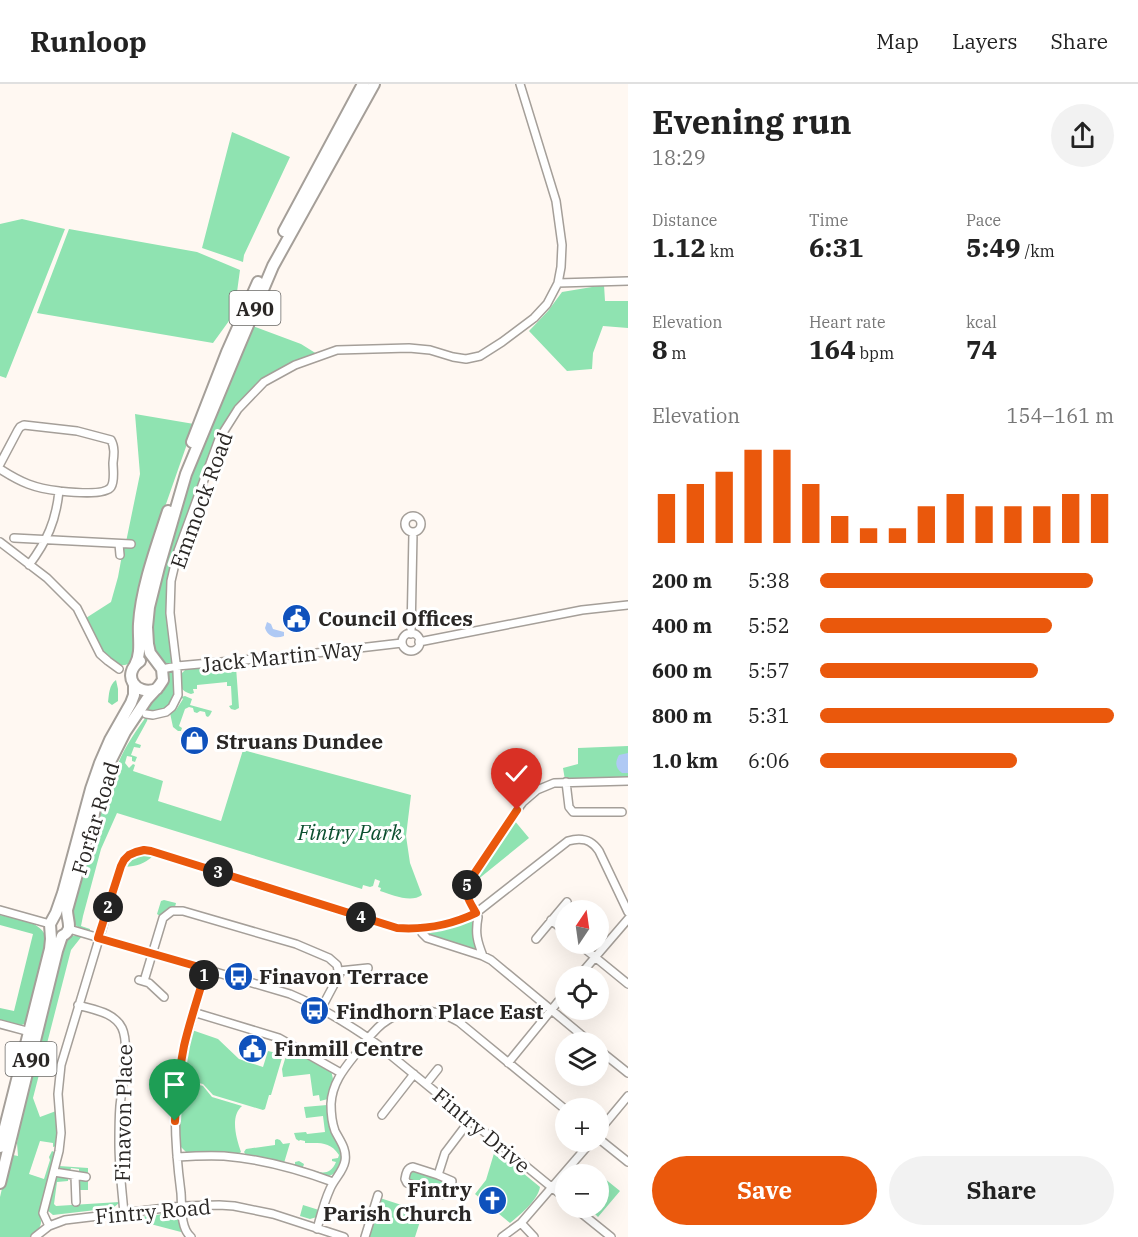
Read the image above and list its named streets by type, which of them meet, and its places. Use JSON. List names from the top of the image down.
{
  "streets": {
    "highway": ["A90", "Forfar Road"],
    "street": [
      "Emmock Road",
      "Jack Martin Way",
      "Finavon Place",
      "Fintry Drive",
      "Fintry Road"
    ]
  },
  "crossings": [
    ["A90", "Jack Martin Way"],
    ["A90", "Forfar Road"],
    ["Emmock Road", "Jack Martin Way"],
    ["Jack Martin Way", "Forfar Road"],
    ["Forfar Road", "Fintry Drive"],
    ["Finavon Place", "Fintry Road"]
  ],
  "parks": ["Fintry Park"],
  "places": {
    "public building": ["Council Offices", "Finmill Centre"],
    "shop": ["Struans Dundee"],
    "bus stop": ["Finavon Terrace", "Findhorn Place East"],
    "church": ["Fintry Parish Church"]
  },
  "north": "top",
  "page": {
    "header": "Runloop",
    "nav": ["Map", "Layers", "Share"],
    "heading": ["Evening run", "18:29"],
    "stats": [
      ["Distance", "1.12 km"],
      ["Time", "6:31"],
      ["Pace", "5:49 /km"],
      ["Elevation", "8 m"],
      ["Heart rate", "164 bpm"],
      ["kcal", "74"]
    ],
    "chart": ["Elevation", "154–161 m"],
    "list": [
      {
        "name": "200 m",
        "note": "5:38"
      },
      {
        "name": "400 m",
        "note": "5:52"
      },
      {
        "name": "600 m",
        "note": "5:57"
      },
      {
        "name": "800 m",
        "note": "5:31"
      },
      {
        "name": "1.0 km",
        "note": "6:06"
      }
    ],
    "pins": [
      "3",
      "5",
      "2",
      "4",
      "1"
    ],
    "map_buttons": ["+", "−"],
    "buttons": ["Save", "Share"]
  }
}
